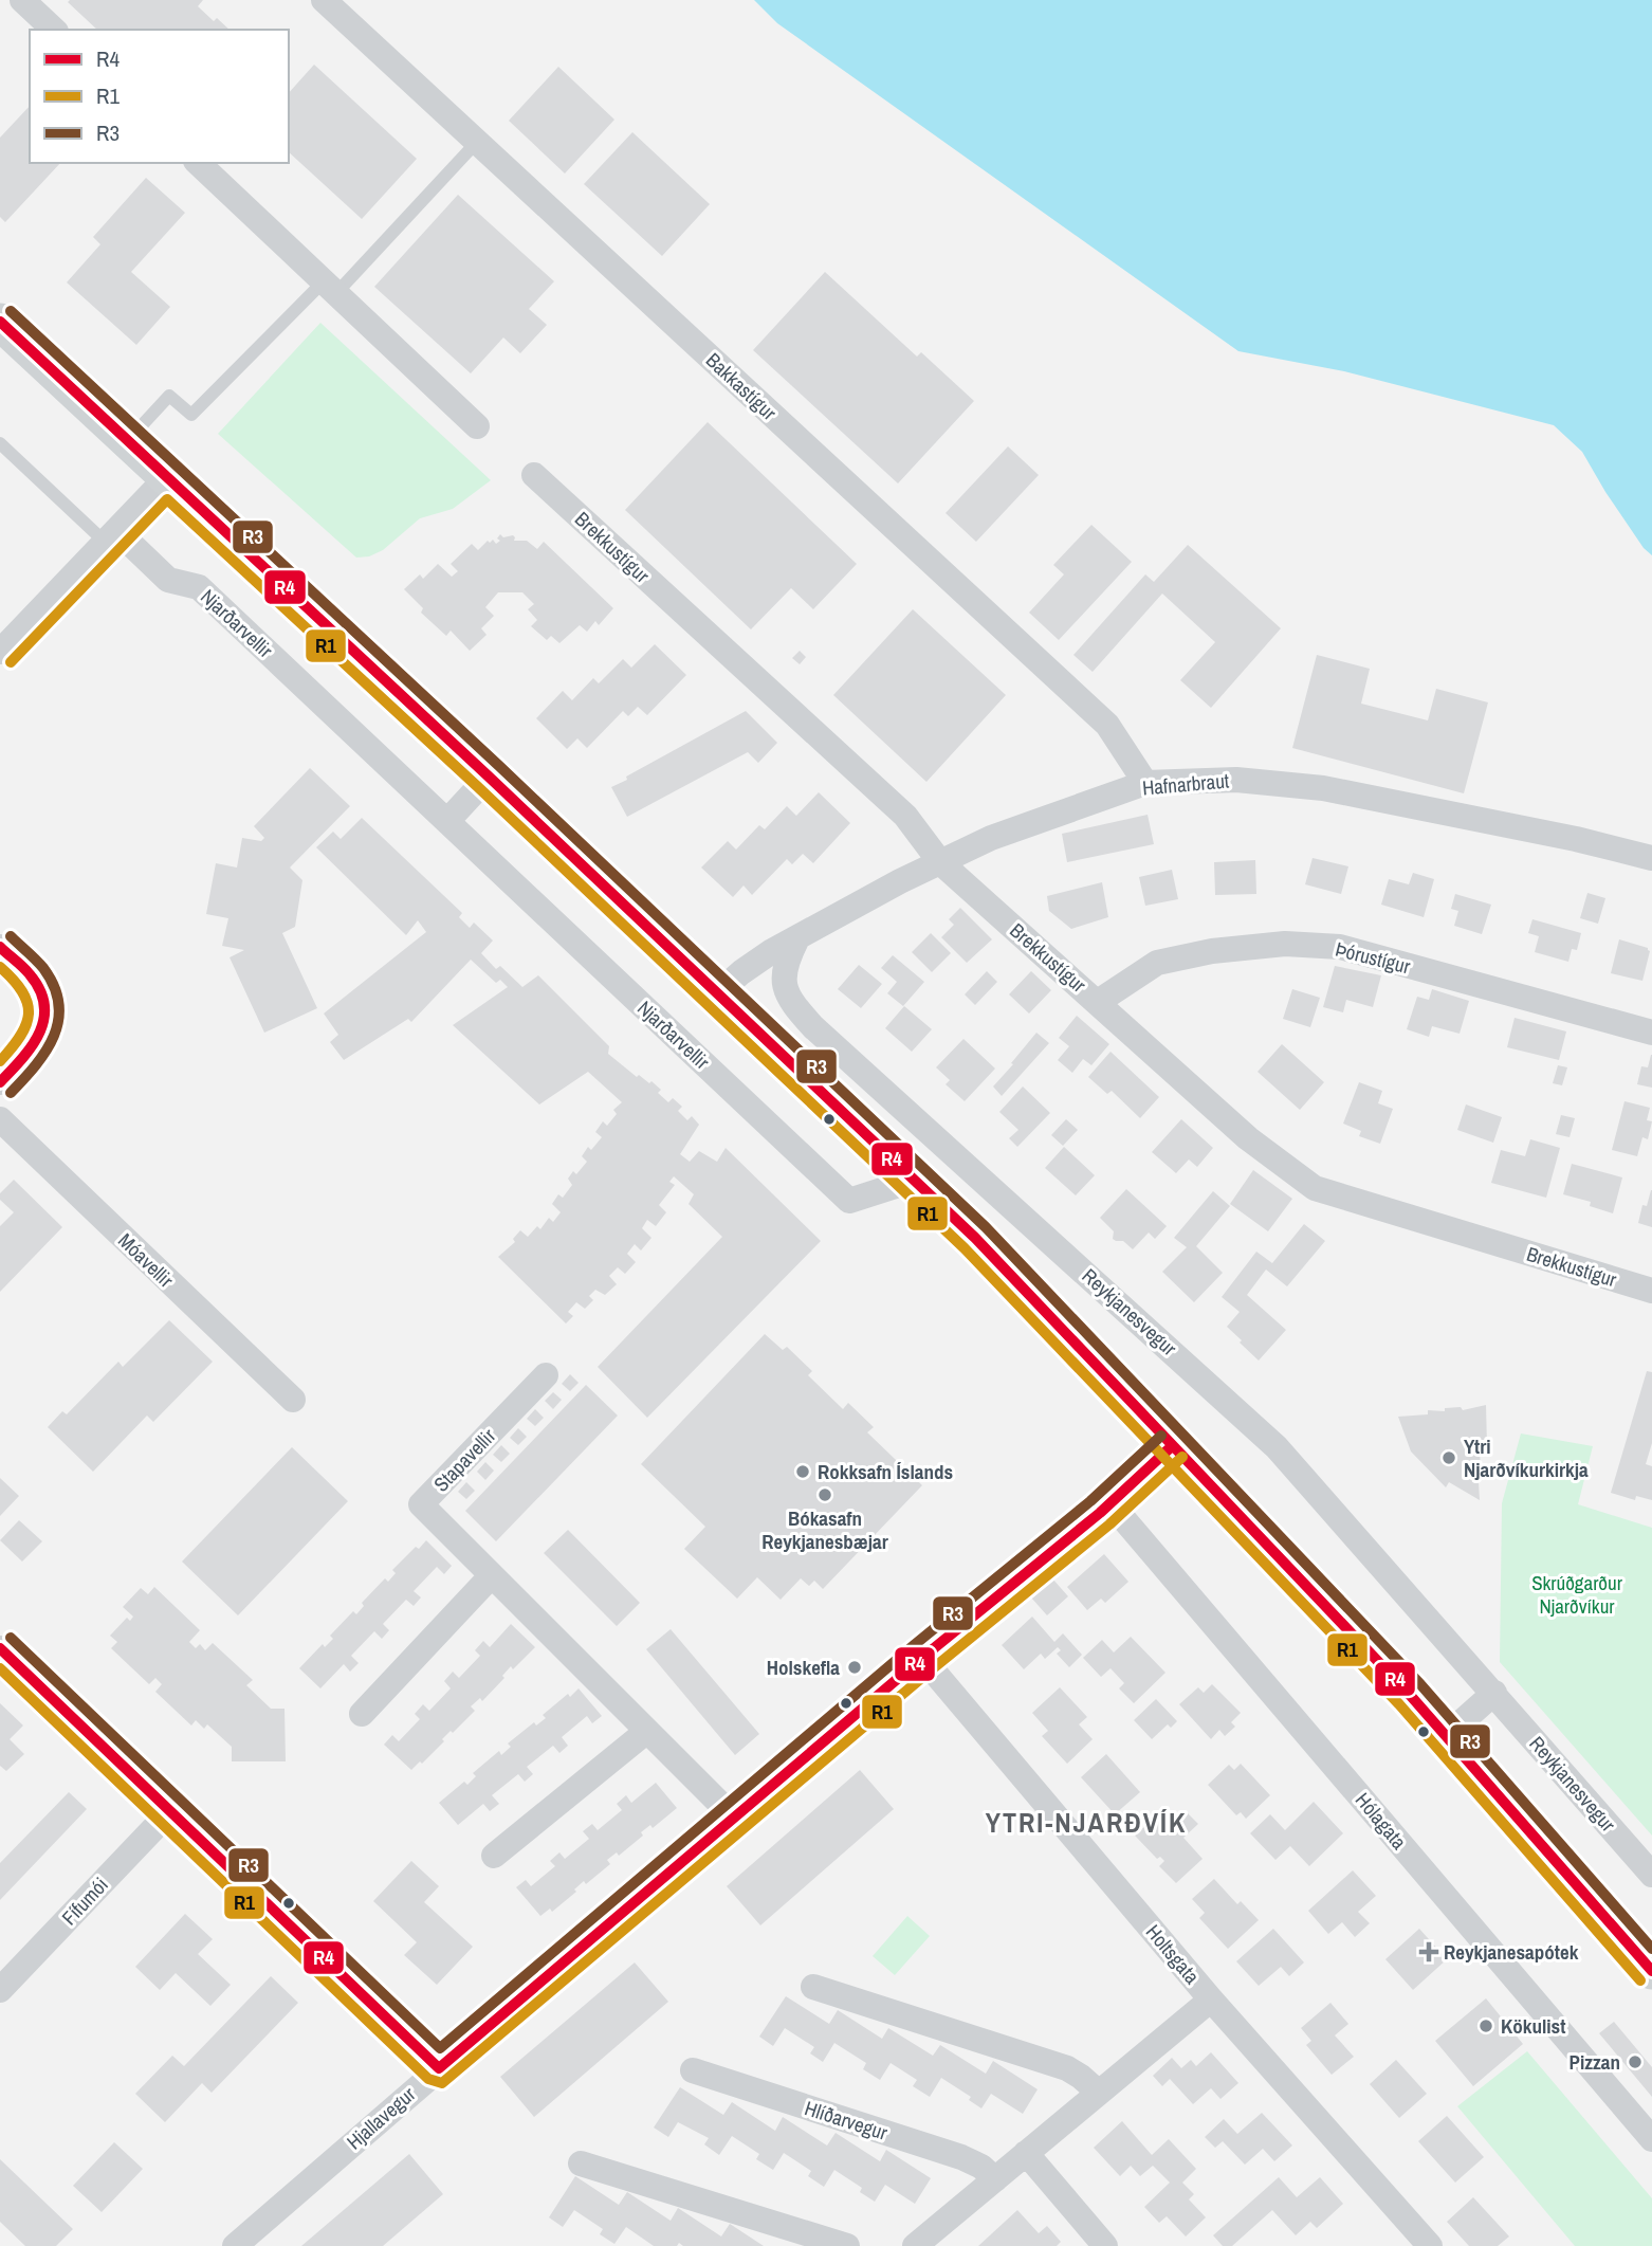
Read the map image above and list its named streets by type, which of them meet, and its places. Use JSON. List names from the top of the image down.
{
  "streets": {
    "street": [
      "Bakkastígur",
      "Brekkustígur",
      "Njarðarvellir",
      "Hafnarbraut",
      "Þórustígur",
      "Móavellir",
      "Reykjanesvegur",
      "Stapavellir",
      "Hólagata",
      "Fífumói",
      "Holtsgata",
      "Hjallavegur",
      "Hlíðarvegur"
    ]
  },
  "crossings": [
    ["Bakkastígur", "Hafnarbraut"],
    ["Brekkustígur", "Hafnarbraut"],
    ["Brekkustígur", "Þórustígur"],
    ["Hafnarbraut", "Reykjanesvegur"],
    ["Stapavellir", "Hjallavegur"],
    ["Hólagata", "Hjallavegur"],
    ["Holtsgata", "Hjallavegur"]
  ],
  "districts": ["YTRI-NJARÐVÍK"],
  "parks": ["Skrúðgarður Njarðvíkur"],
  "places": {
    "other": [
      "Ytri Njarðvíkurkirkja",
      "Rokksafn Íslands",
      "Bókasafn Reykjanesbæjar",
      "Holskefla",
      "Kökulist",
      "Pizzan"
    ],
    "health": ["Reykjanesapótek"]
  },
  "lines": ["transit line R3", "transit line R4", "transit line R1"],
  "legend": ["R4", "R1", "R3"]
}
